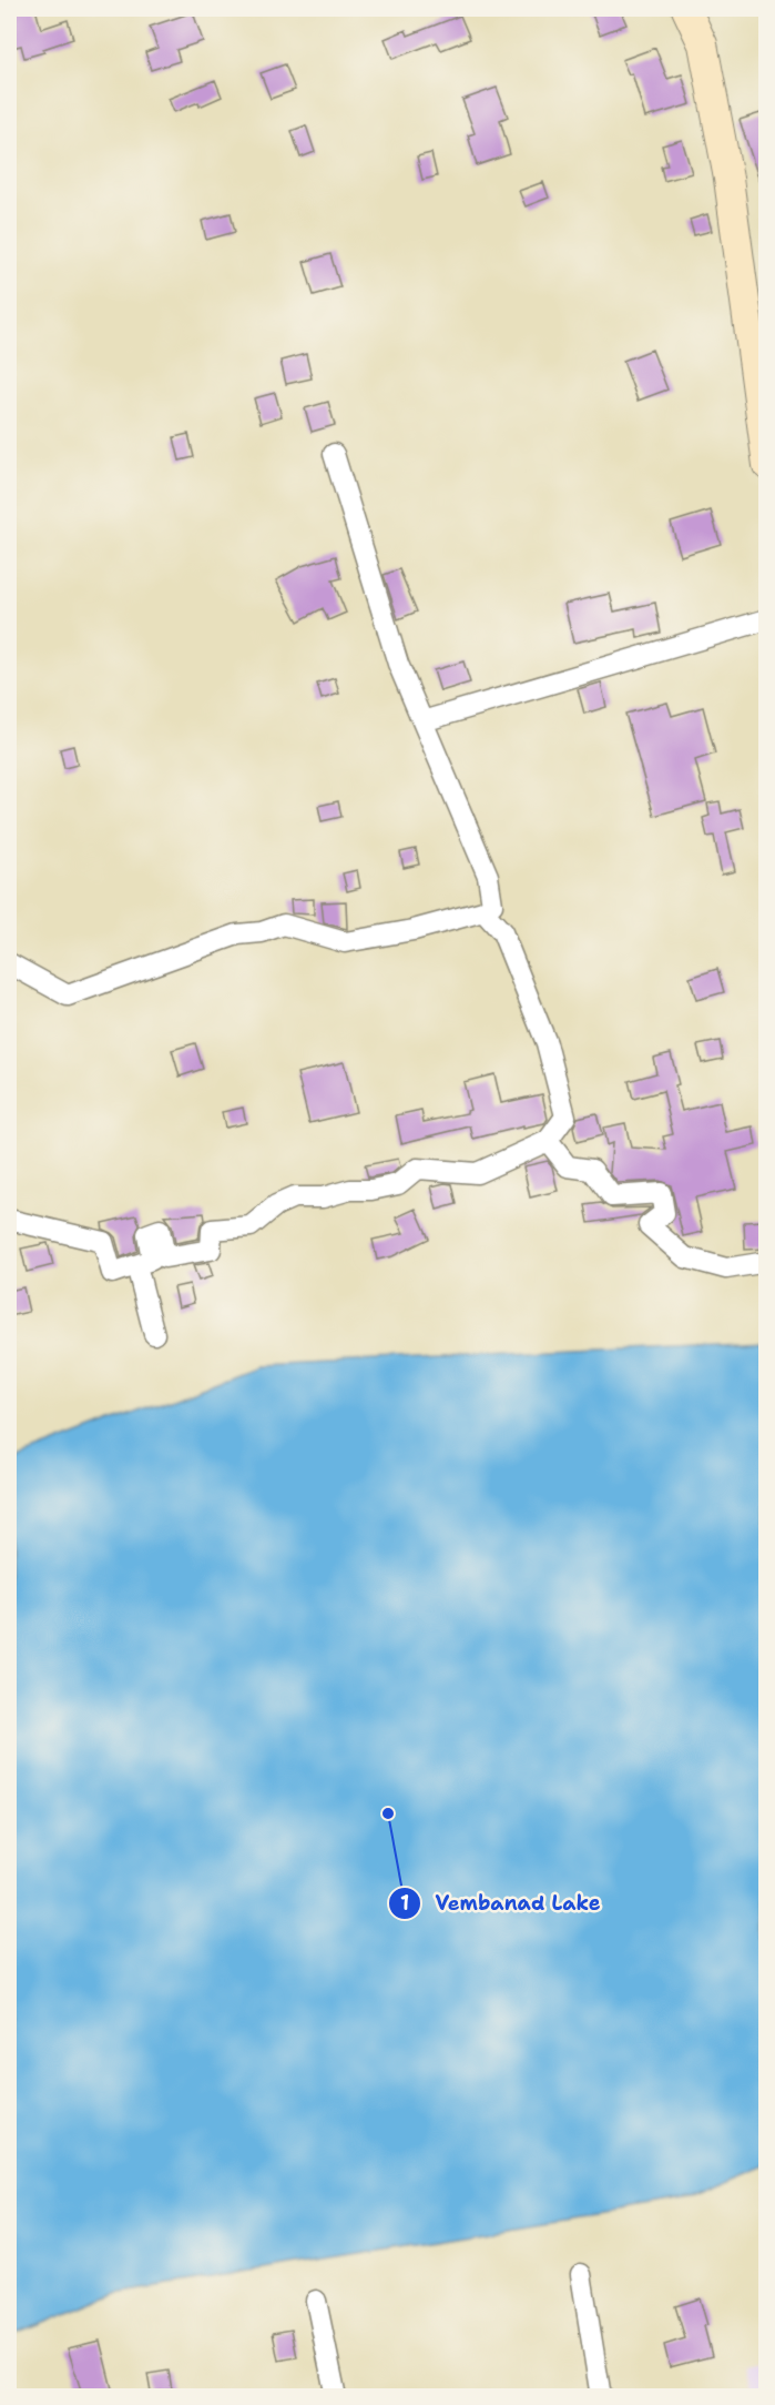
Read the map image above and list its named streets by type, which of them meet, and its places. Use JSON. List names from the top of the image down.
{
  "places": ["Vembanad Lake"]
}
